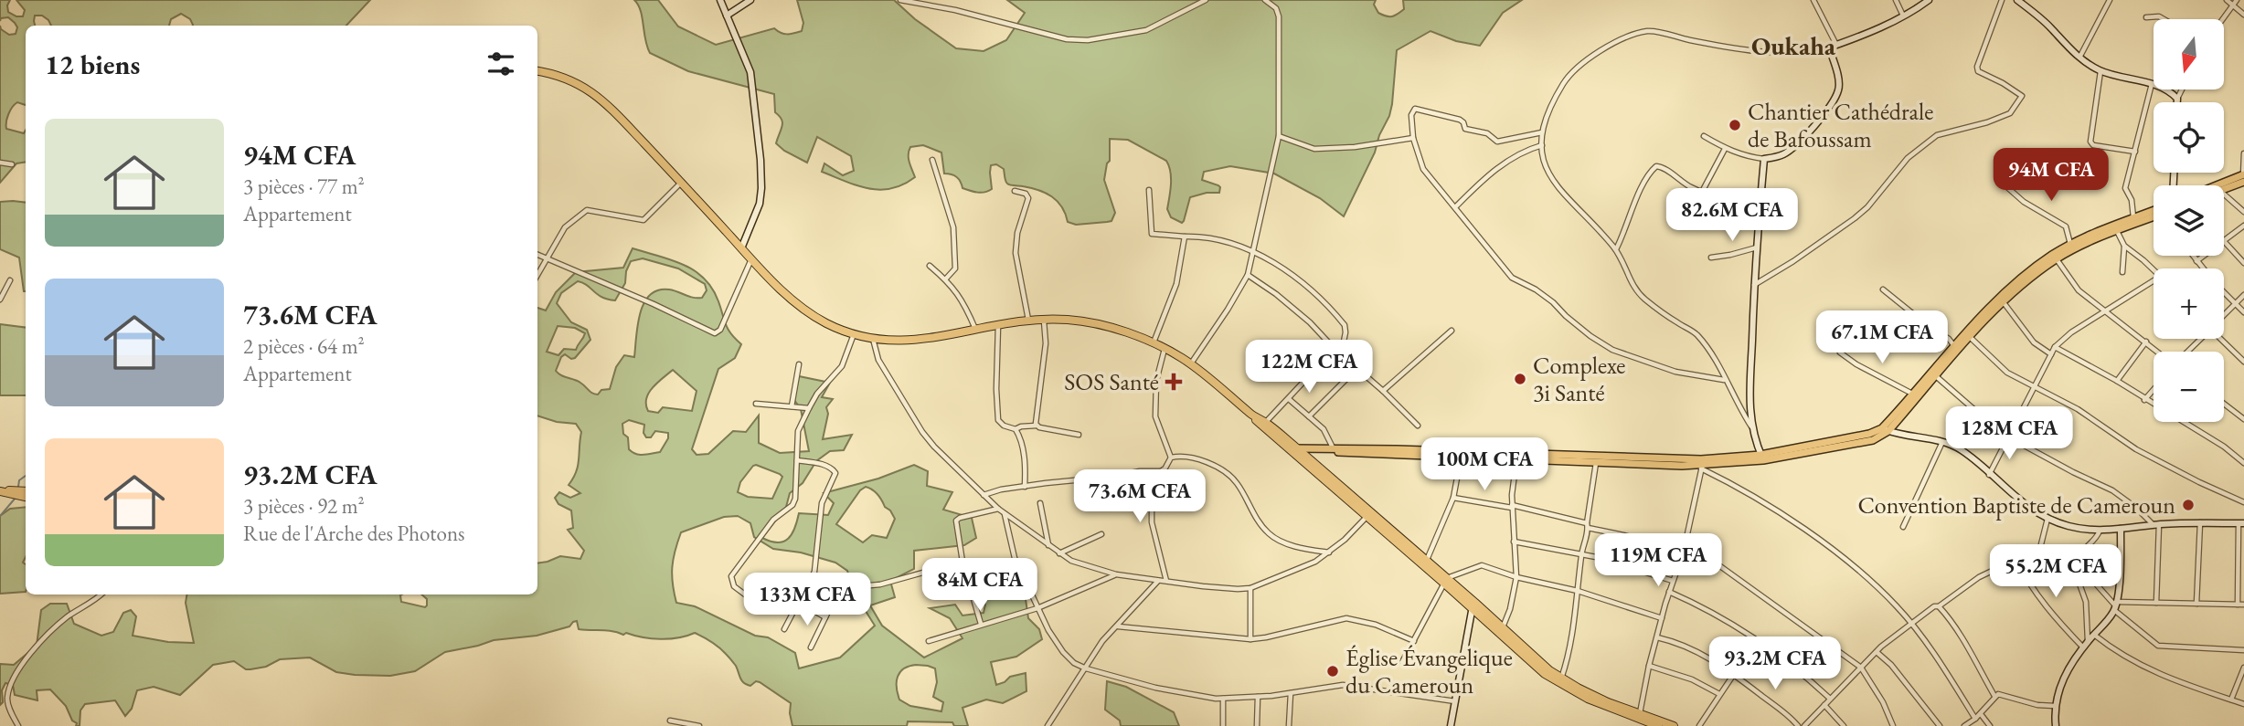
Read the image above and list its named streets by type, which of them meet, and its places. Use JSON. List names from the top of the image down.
{
  "districts": ["Oukaha"],
  "places": {
    "other": [
      "Chantier Cathédrale de Bafoussam",
      "Complexe 3i Santé",
      "Convention Baptiste de Cameroun",
      "Église Évangelique du Cameroun"
    ],
    "health": ["SOS Santé"]
  },
  "north": "bottom",
  "page": {
    "map_buttons": ["+", "−"],
    "heading": "12 biens",
    "list": [
      {
        "name": "94M CFA",
        "note": "3 pièces · 77 m² · Appartement"
      },
      {
        "name": "73.6M CFA",
        "note": "2 pièces · 64 m² · Appartement"
      },
      {
        "name": "93.2M CFA",
        "note": "3 pièces · 92 m² · Rue de l'Arche des Photons"
      }
    ],
    "price": [
      "94M CFA",
      "82.6M CFA",
      "67.1M CFA",
      "122M CFA",
      "128M CFA",
      "100M CFA",
      "73.6M CFA",
      "119M CFA",
      "55.2M CFA",
      "84M CFA",
      "133M CFA",
      "93.2M CFA"
    ]
  }
}
